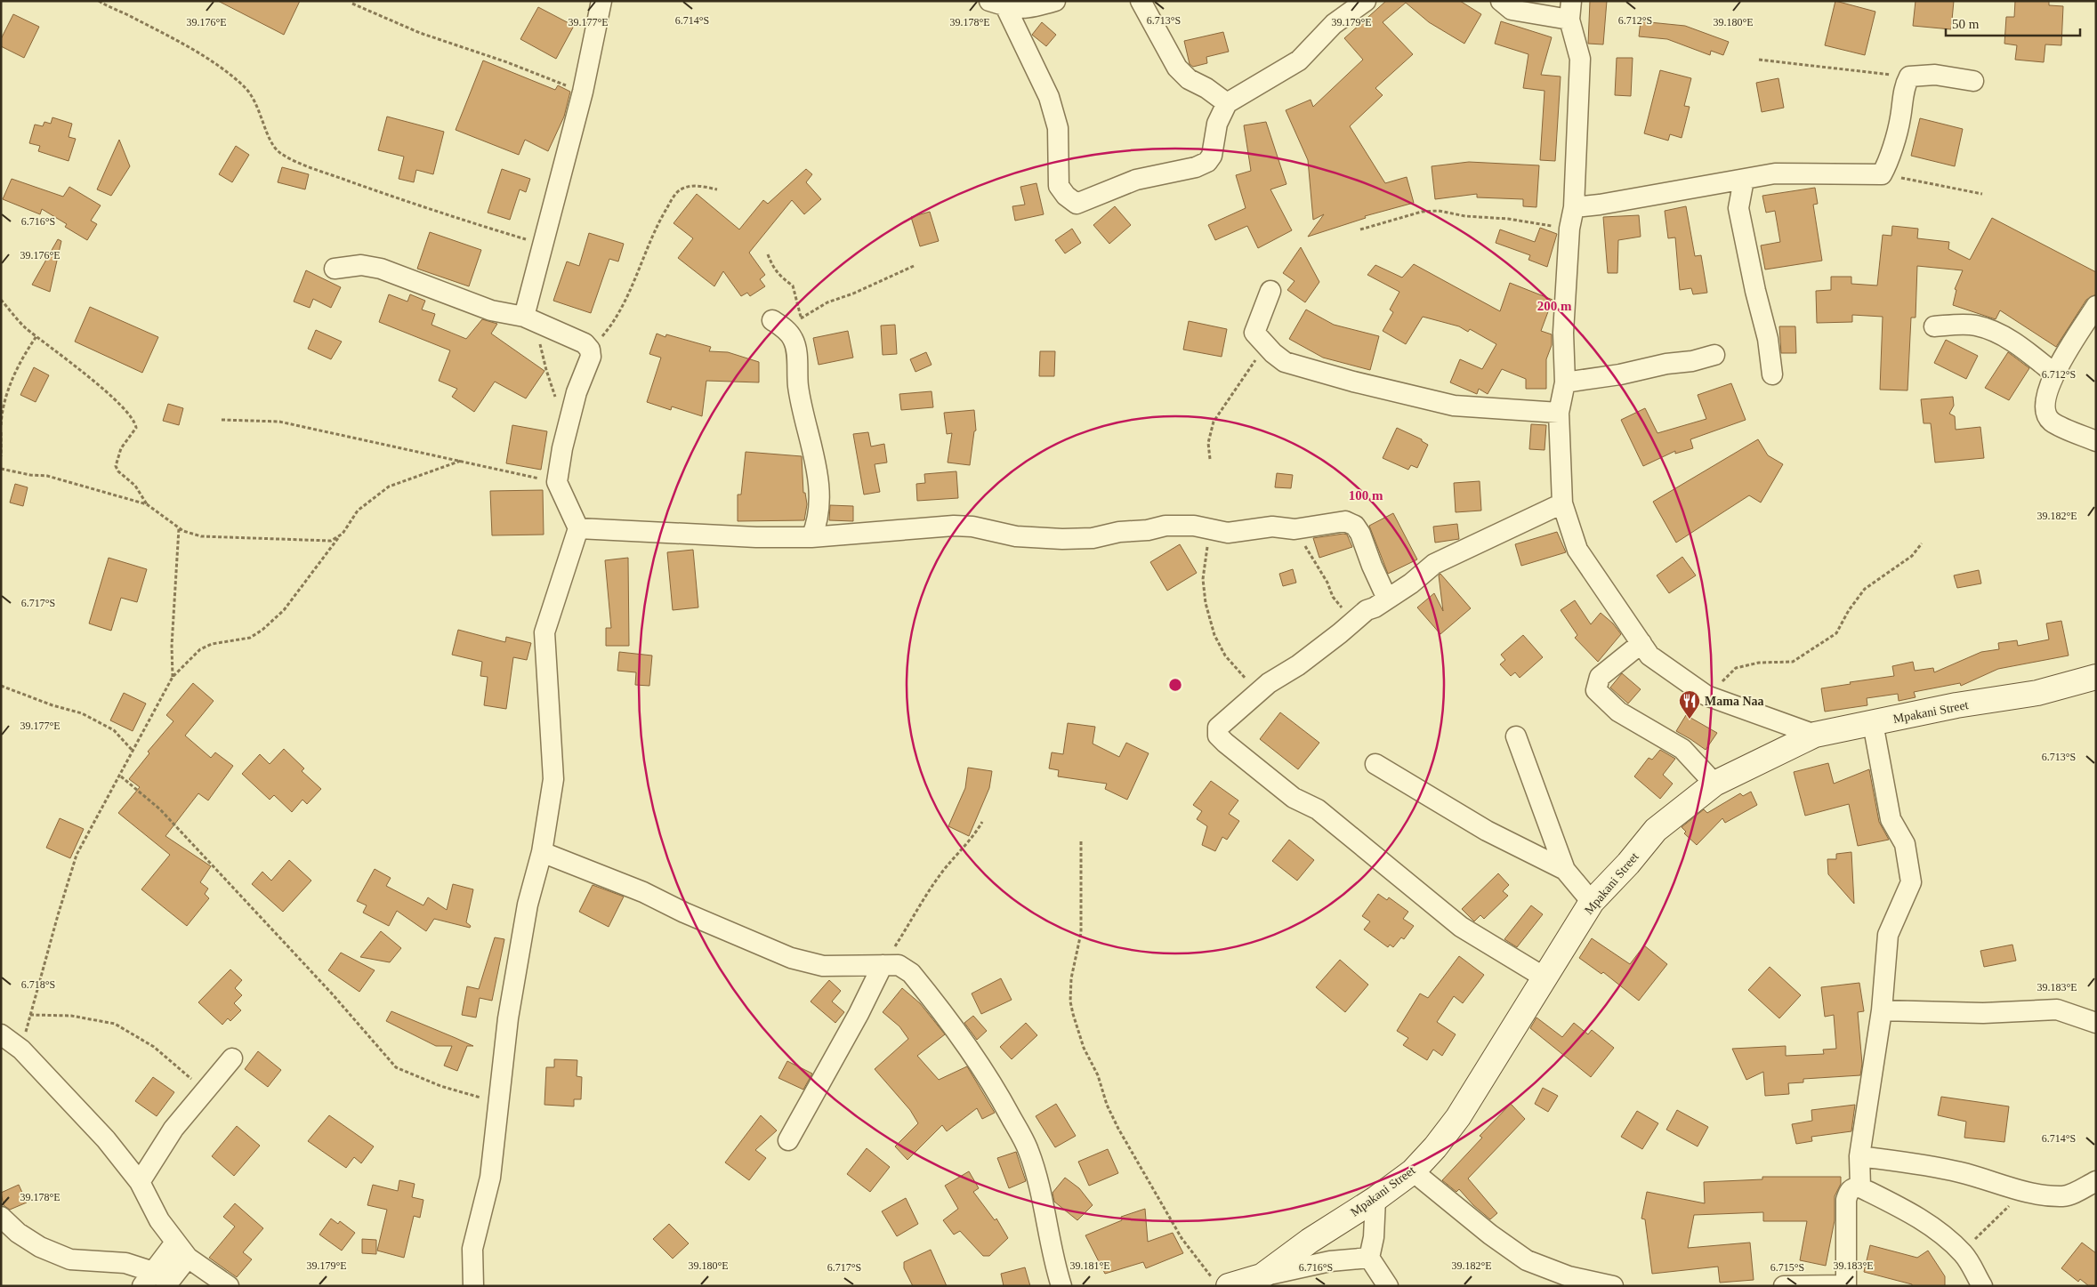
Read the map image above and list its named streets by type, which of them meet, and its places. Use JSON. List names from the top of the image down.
{
  "streets": {
    "street": ["Mpakani Street"]
  },
  "places": {
    "restaurant": ["Mama Naa"]
  },
  "scale_bar": "50 m",
  "coordinates": [
    "6.714°S",
    "6.713°S",
    "6.712°S",
    "39.176°E",
    "39.177°E",
    "39.178°E",
    "39.180°E",
    "39.179°E",
    "6.716°S",
    "39.182°E",
    "6.717°S",
    "6.718°S",
    "39.183°E",
    "39.181°E",
    "6.715°S"
  ],
  "rings": ["200 m", "100 m"]
}
